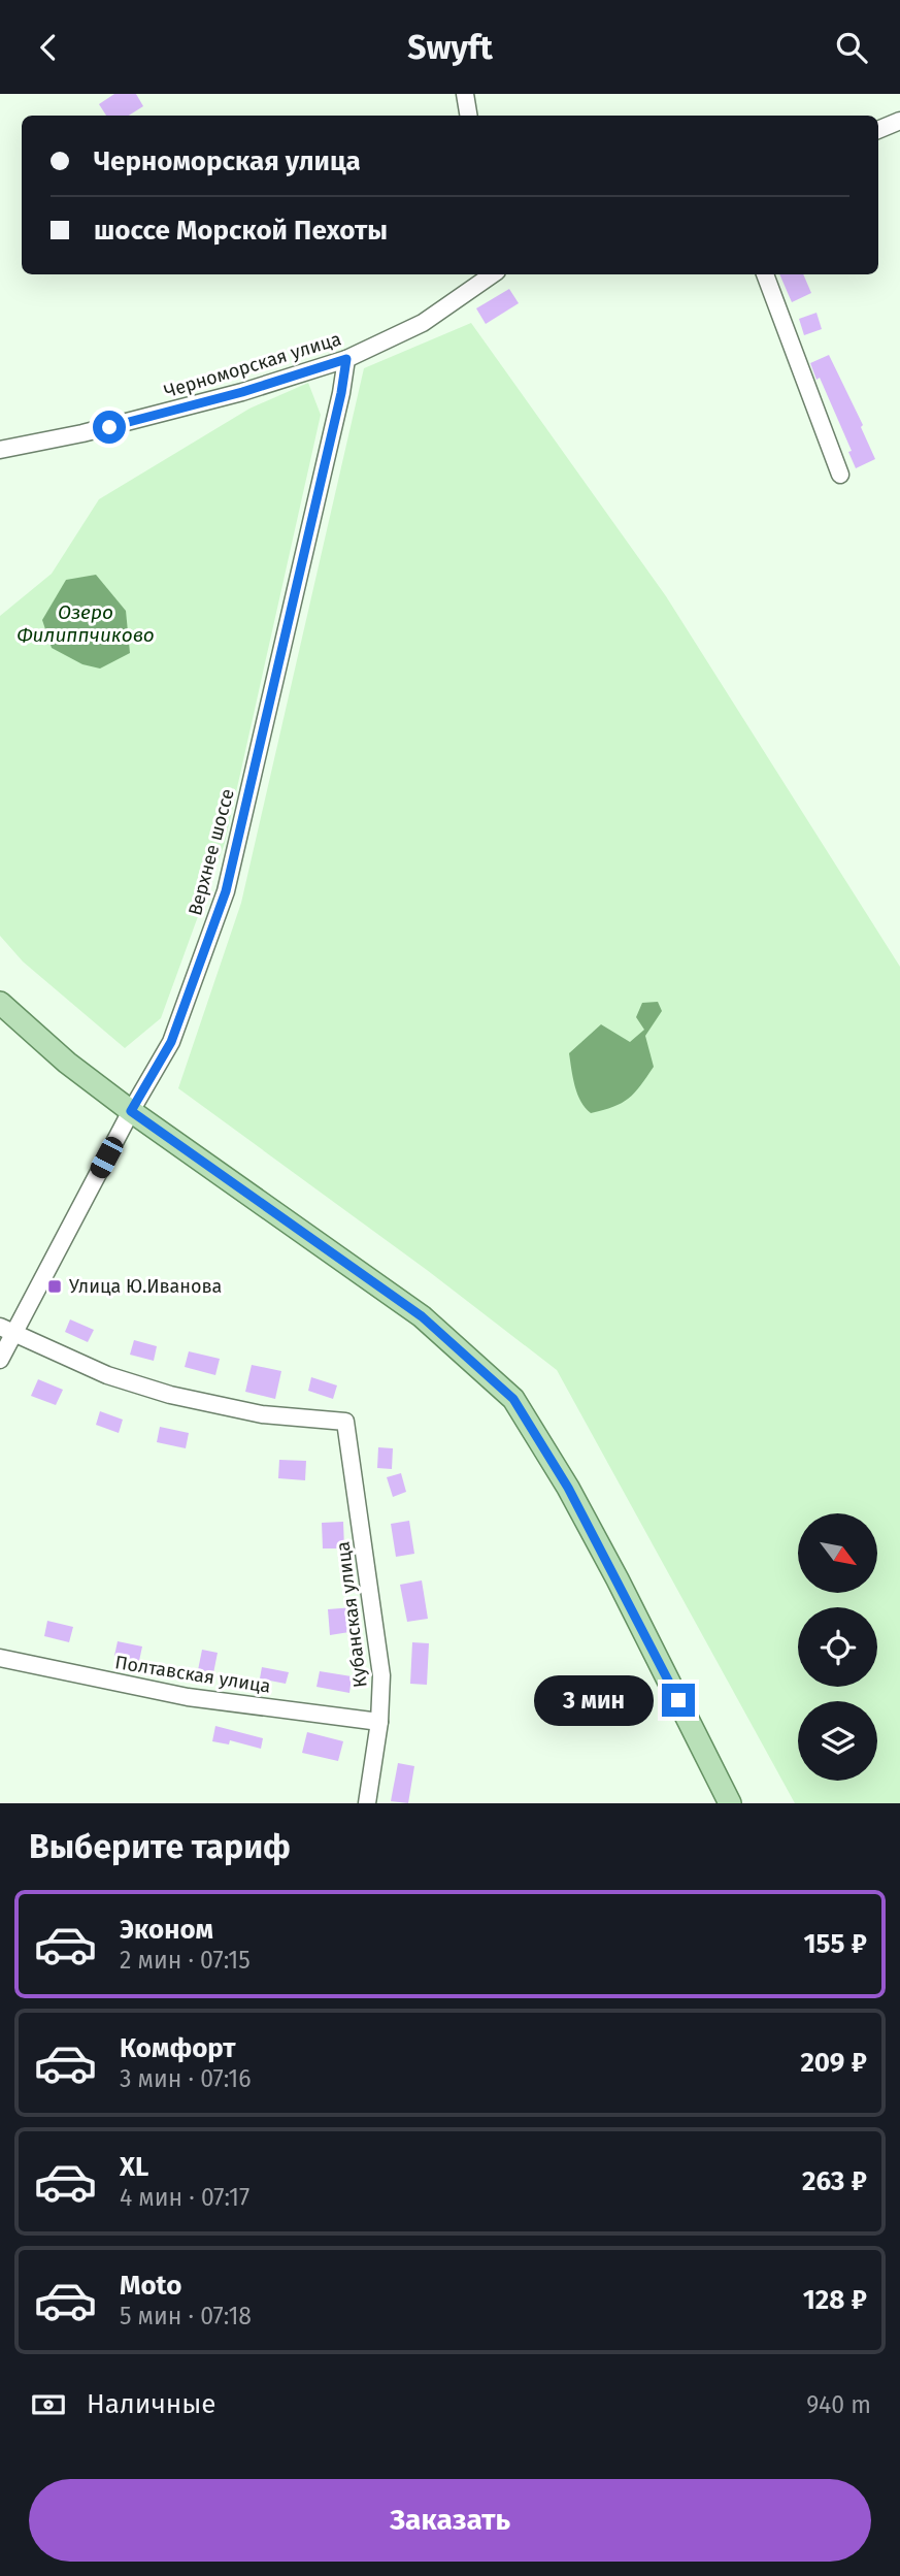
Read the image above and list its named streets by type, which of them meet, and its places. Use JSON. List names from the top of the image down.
{
  "streets": {
    "street": [
      "Черноморская улица",
      "Верхнее шоссе",
      "Кубанская улица",
      "Полтавская улица"
    ]
  },
  "crossings": [
    ["Черноморская улица", "Верхнее шоссе"],
    ["Верхнее шоссе", "Кубанская улица"],
    ["Кубанская улица", "Полтавская улица"]
  ],
  "water": ["Озеро Филиппчиково"],
  "places": {
    "transit": ["Улица Ю.Иванова"]
  },
  "north": "bottom right",
  "page": {
    "header": "Swyft",
    "banner": ["Черноморская улица", "шоссе Морской Пехоты"],
    "bubble": "3 мин",
    "heading": "Выберите тариф",
    "list": [
      {
        "name": "Эконом",
        "note": "2 мин · 07:15",
        "value": "155 ₽"
      },
      {
        "name": "Комфорт",
        "note": "3 мин · 07:16",
        "value": "209 ₽"
      },
      {
        "name": "XL",
        "note": "4 мин · 07:17",
        "value": "263 ₽"
      },
      {
        "name": "Moto",
        "note": "5 мин · 07:18",
        "value": "128 ₽"
      }
    ],
    "pay": ["Наличные", "940 m"],
    "buttons": "Заказать"
  }
}
